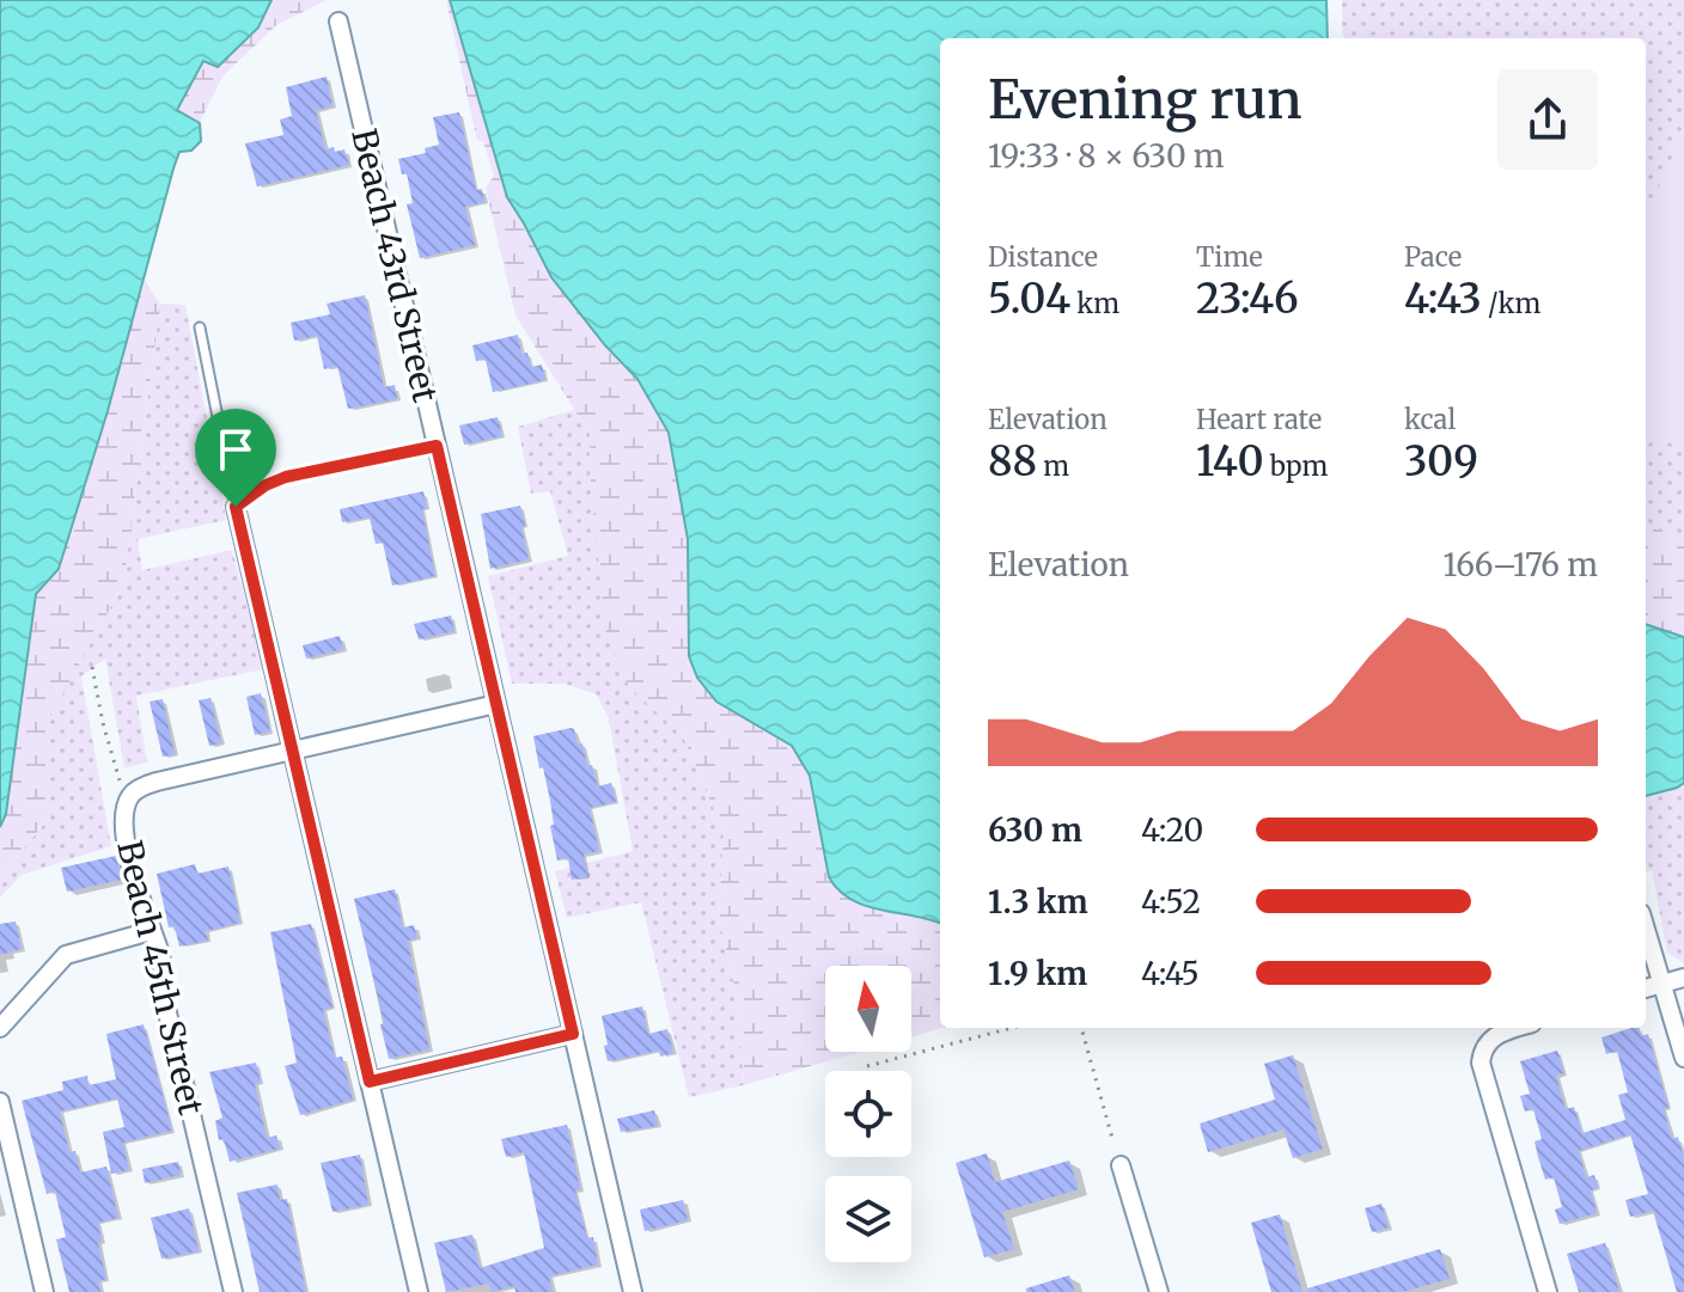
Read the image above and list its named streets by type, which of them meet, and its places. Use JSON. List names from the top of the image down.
{
  "streets": {
    "street": ["Beach 43rd Street", "Beach 45th Street"]
  },
  "north": "top",
  "page": {
    "heading": ["Evening run", "19:33 · 8 × 630 m"],
    "stats": [
      ["Distance", "5.04 km"],
      ["Time", "23:46"],
      ["Pace", "4:43 /km"],
      ["Elevation", "88 m"],
      ["Heart rate", "140 bpm"],
      ["kcal", "309"]
    ],
    "chart": ["Elevation", "166–176 m"],
    "list": [
      {
        "name": "630 m",
        "note": "4:20"
      },
      {
        "name": "1.3 km",
        "note": "4:52"
      },
      {
        "name": "1.9 km",
        "note": "4:45"
      }
    ]
  }
}
